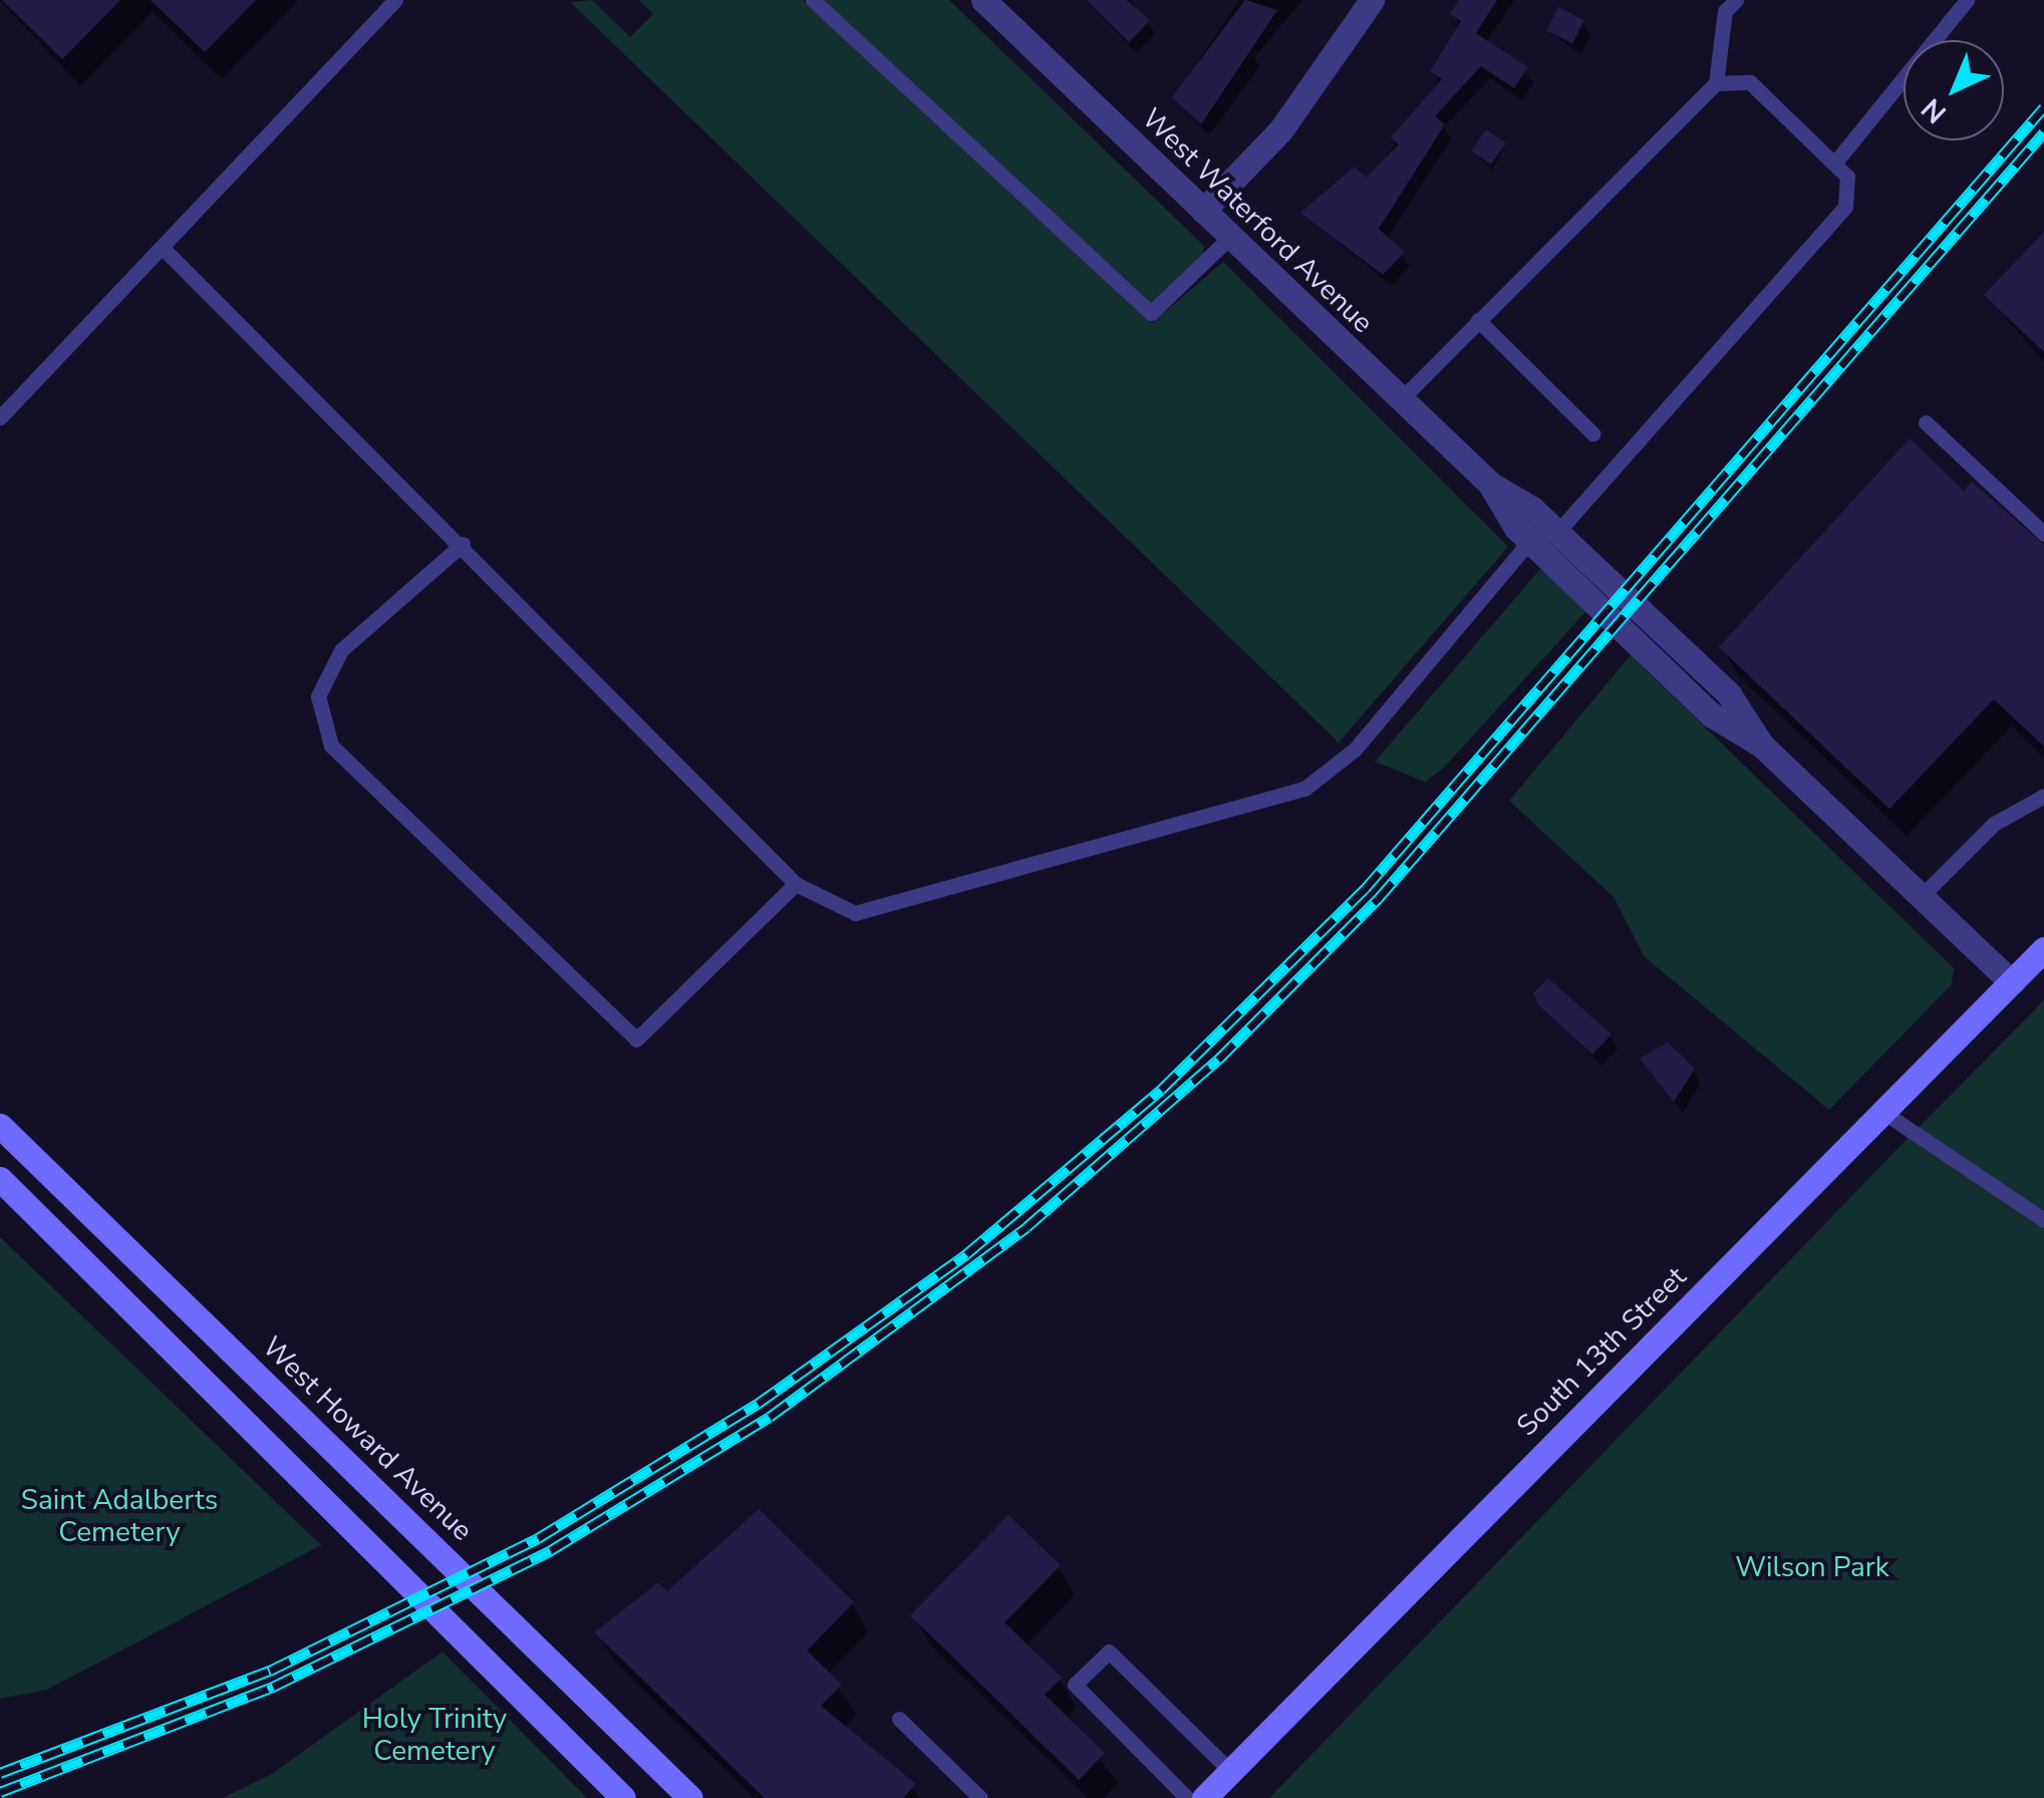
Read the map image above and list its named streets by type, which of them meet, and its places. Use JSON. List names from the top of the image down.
{
  "streets": {
    "main road": ["South 13th Street", "West Howard Avenue"],
    "street": ["West Waterford Avenue"]
  },
  "crossings": [
    ["West Waterford Avenue", "South 13th Street"]
  ],
  "parks": ["Saint Adalberts Cemetery", "Wilson Park", "Holy Trinity Cemetery"],
  "north": "bottom left"
}
